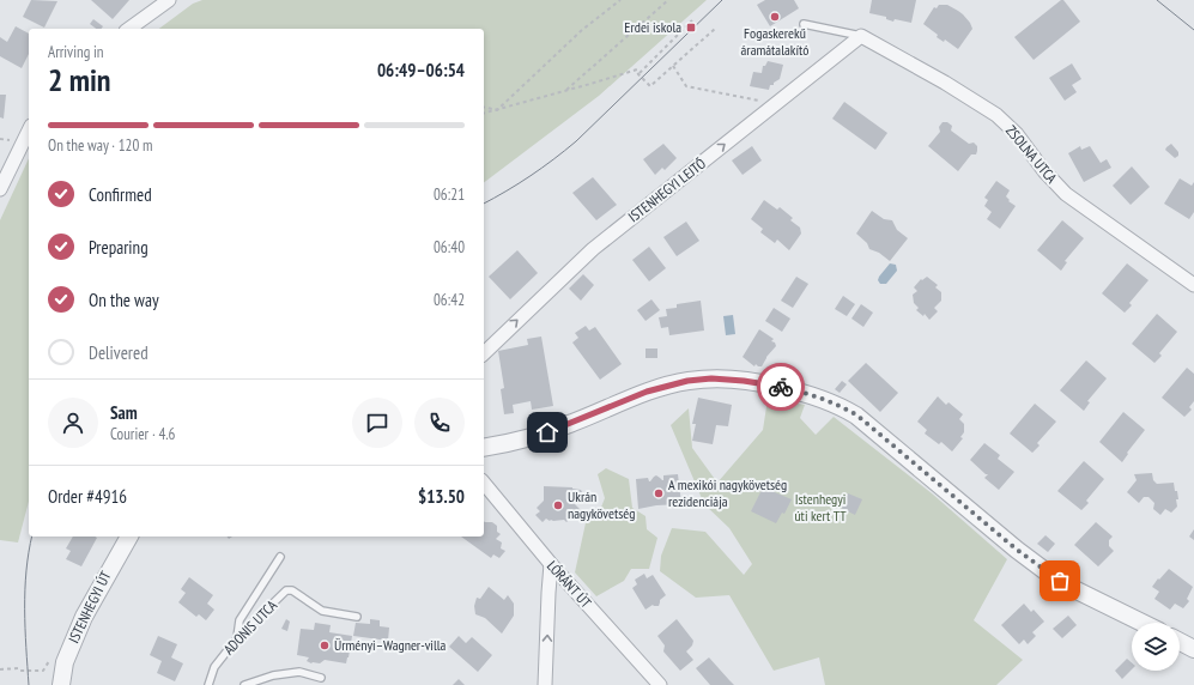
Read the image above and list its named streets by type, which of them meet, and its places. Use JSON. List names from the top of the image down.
{
  "streets": {
    "street": [
      "ZSOLNA UTCA",
      "ISTENHEGYI LEJTŐ",
      "LÓRÁNT ÚT",
      "ISTENHEGYI ÚT"
    ],
    "lane": ["ADONIS UTCA"]
  },
  "crossings": [
    ["ZSOLNA UTCA", "ISTENHEGYI LEJTŐ"]
  ],
  "one_way": ["ISTENHEGYI LEJTŐ"],
  "parks": ["Istenhegyi úti kert TT"],
  "places": {
    "other": [
      "Fogaskerekű áramátalakító",
      "A mexikói nagykövetség rezidenciája",
      "Ukrán nagykövetség",
      "Ürményi–Wagner-villa"
    ],
    "transit": ["Erdei iskola"]
  },
  "page": {
    "heading": ["2 min", "Arriving in", "06:49–06:54"],
    "panel": [
      "Sam",
      "Courier · 4.6",
      "Order #4916",
      "$13.50"
    ],
    "bar": "On the way · 120 m",
    "list": [
      ["Confirmed", "06:21"],
      ["Preparing", "06:40"],
      ["On the way", "06:42"],
      "Delivered"
    ]
  }
}
